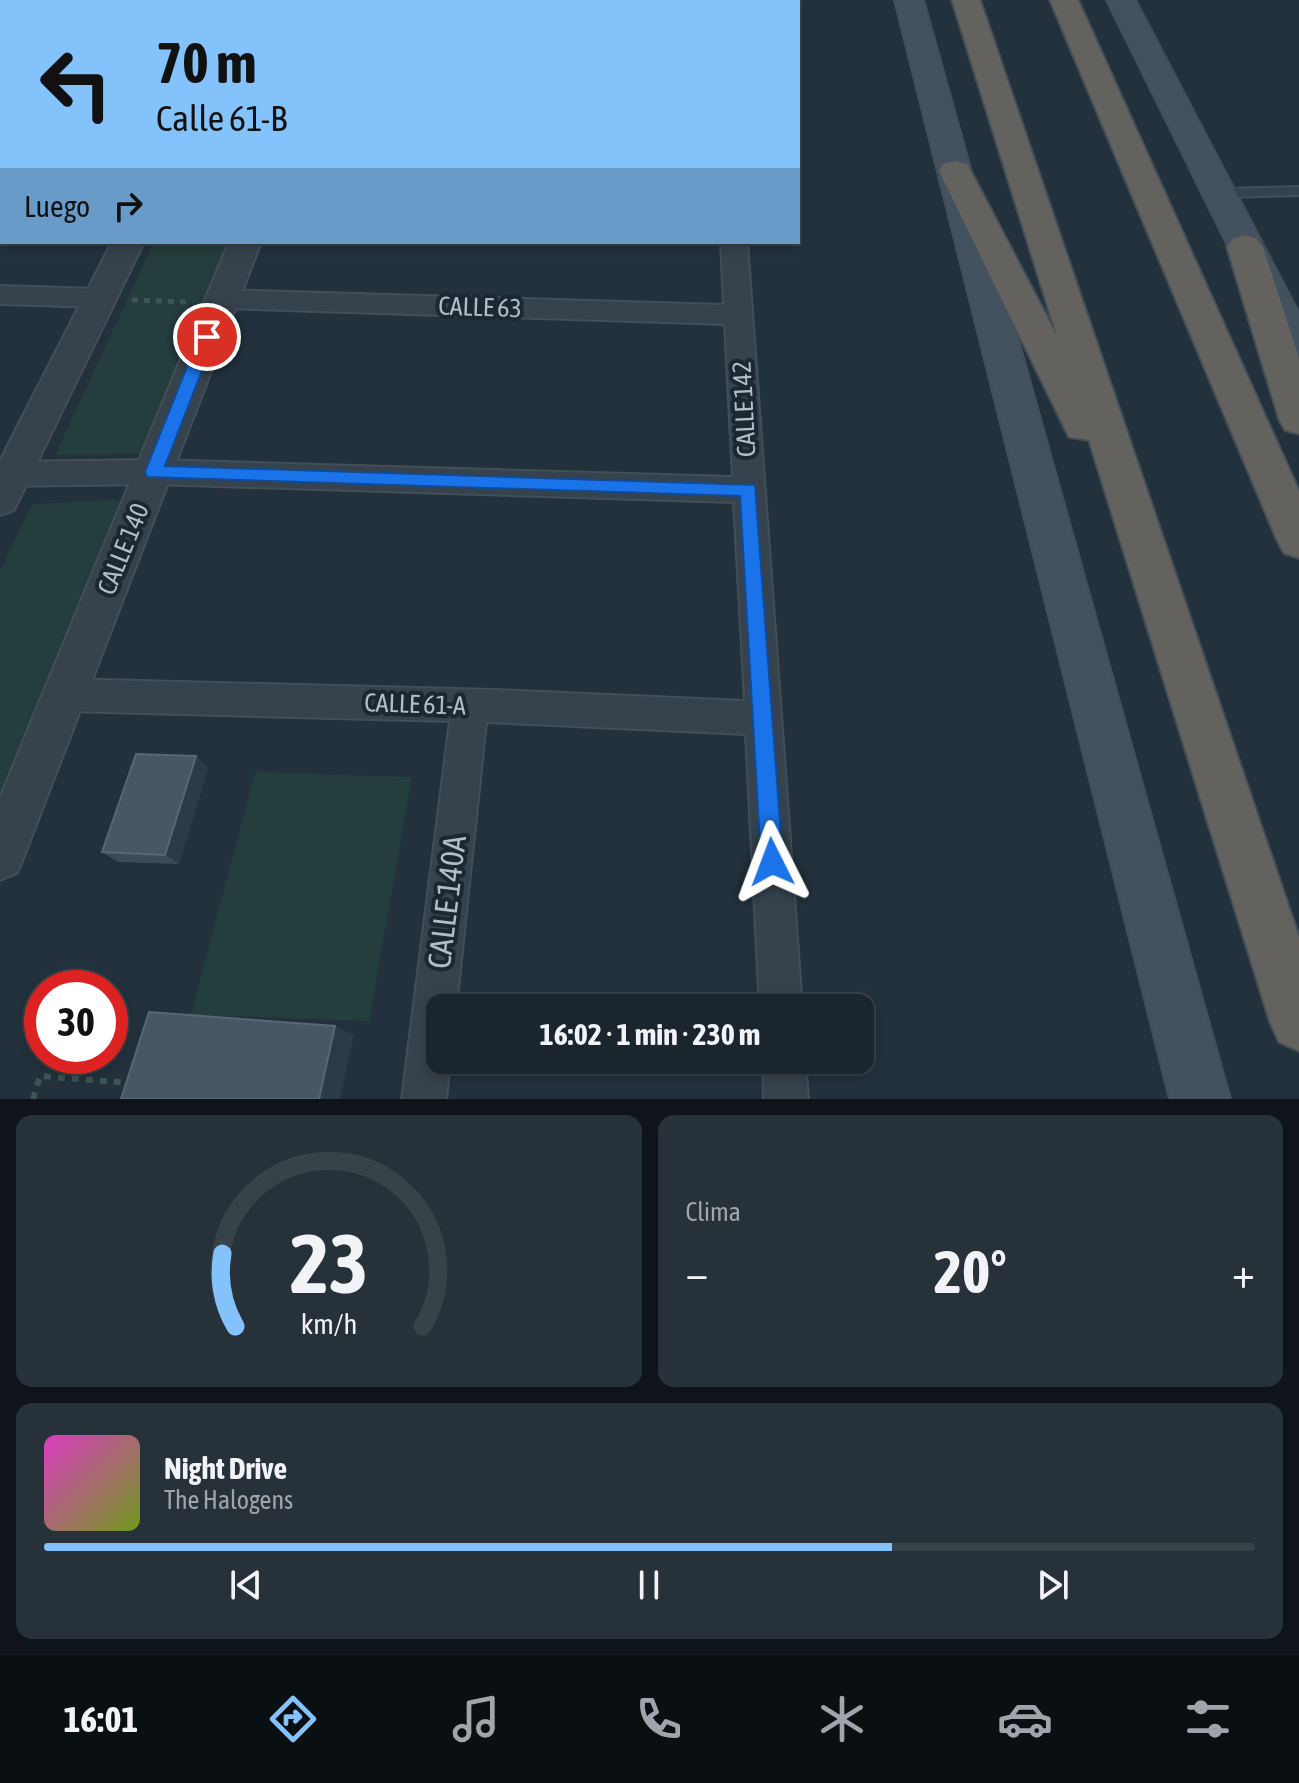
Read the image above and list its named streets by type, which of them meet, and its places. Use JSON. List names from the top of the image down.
{
  "streets": {
    "street": [
      "CALLE 63",
      "CALLE 142",
      "CALLE 140",
      "CALLE 61-A",
      "CALLE 140A"
    ]
  },
  "crossings": [
    ["CALLE 63", "CALLE 142"],
    ["CALLE 63", "CALLE 140"],
    ["CALLE 142", "CALLE 61-A"],
    ["CALLE 140", "CALLE 61-A"],
    ["CALLE 61-A", "CALLE 140A"]
  ],
  "page": {
    "turn": ["70 m", "Calle 61-B"],
    "then": "Luego",
    "limit": "30",
    "trip": "16:02 · 1 min · 230 m",
    "tile": "Clima",
    "heat": ["−", "20°", "+"],
    "song": ["Night Drive", "The Halogens"],
    "tabs": "16:01",
    "gauge": ["23", "km/h"]
  }
}
